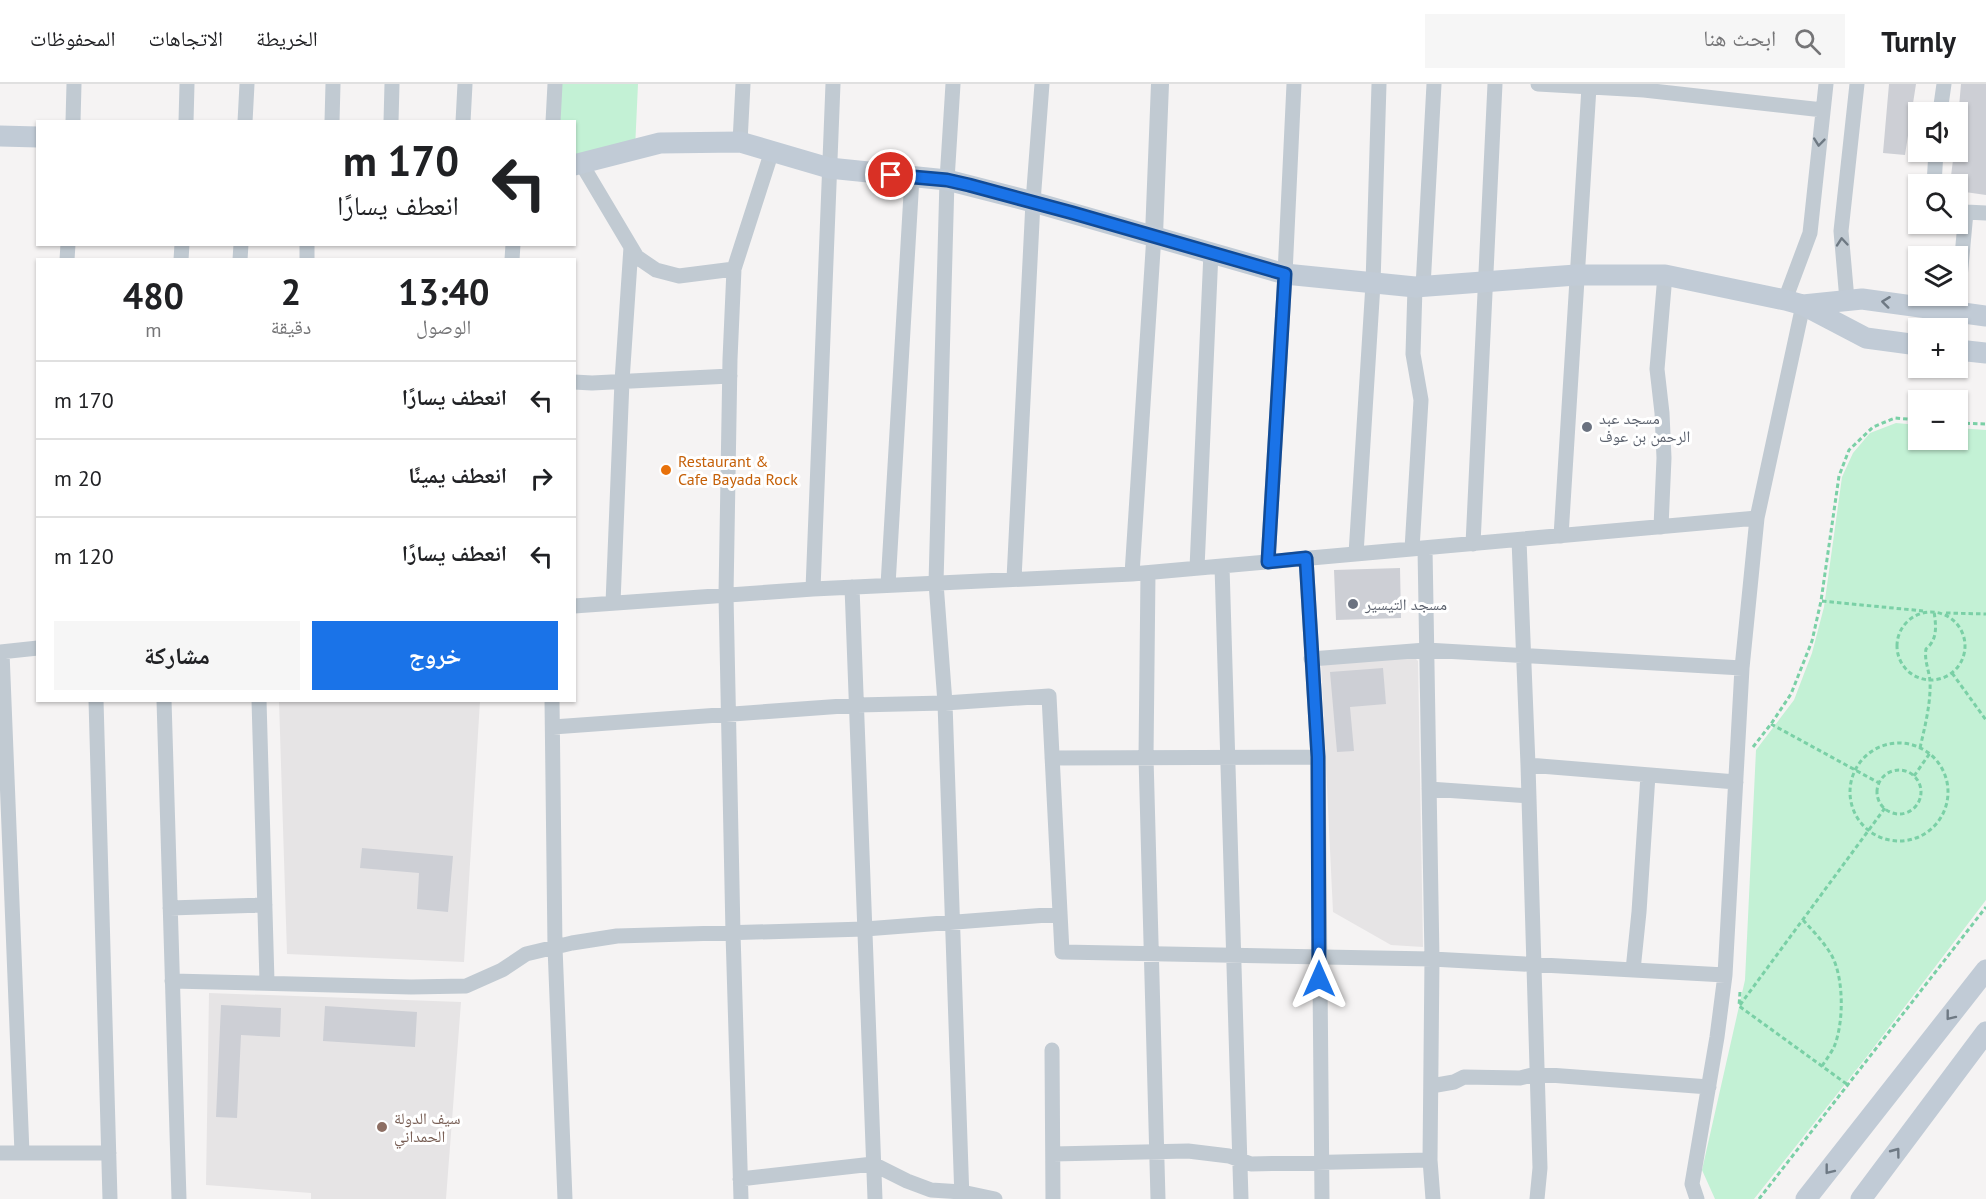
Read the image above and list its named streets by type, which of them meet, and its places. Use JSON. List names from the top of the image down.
{
  "places": [
    "مسجد عبد الرحمن بن عوف",
    "Restaurant & Cafe Bayada Rock",
    "مسجد التيسير",
    "سيف الدولة الحمداني"
  ],
  "page": {
    "header": "Turnly",
    "search": "ابحث هنا",
    "nav": ["الخريطة", "الاتجاهات", "المحفوظات"],
    "map_buttons": ["+", "−"],
    "turn": ["170 m", "انعطف يسارًا"],
    "eta": [
      "13:40",
      "الوصول",
      "2",
      "دقيقة",
      "480",
      "m"
    ],
    "list": [
      {
        "name": "انعطف يسارًا",
        "value": "170 m"
      },
      {
        "name": "انعطف يمينًا",
        "value": "20 m"
      },
      {
        "name": "انعطف يسارًا",
        "value": "120 m"
      }
    ],
    "buttons": ["خروج", "مشاركة"]
  }
}
